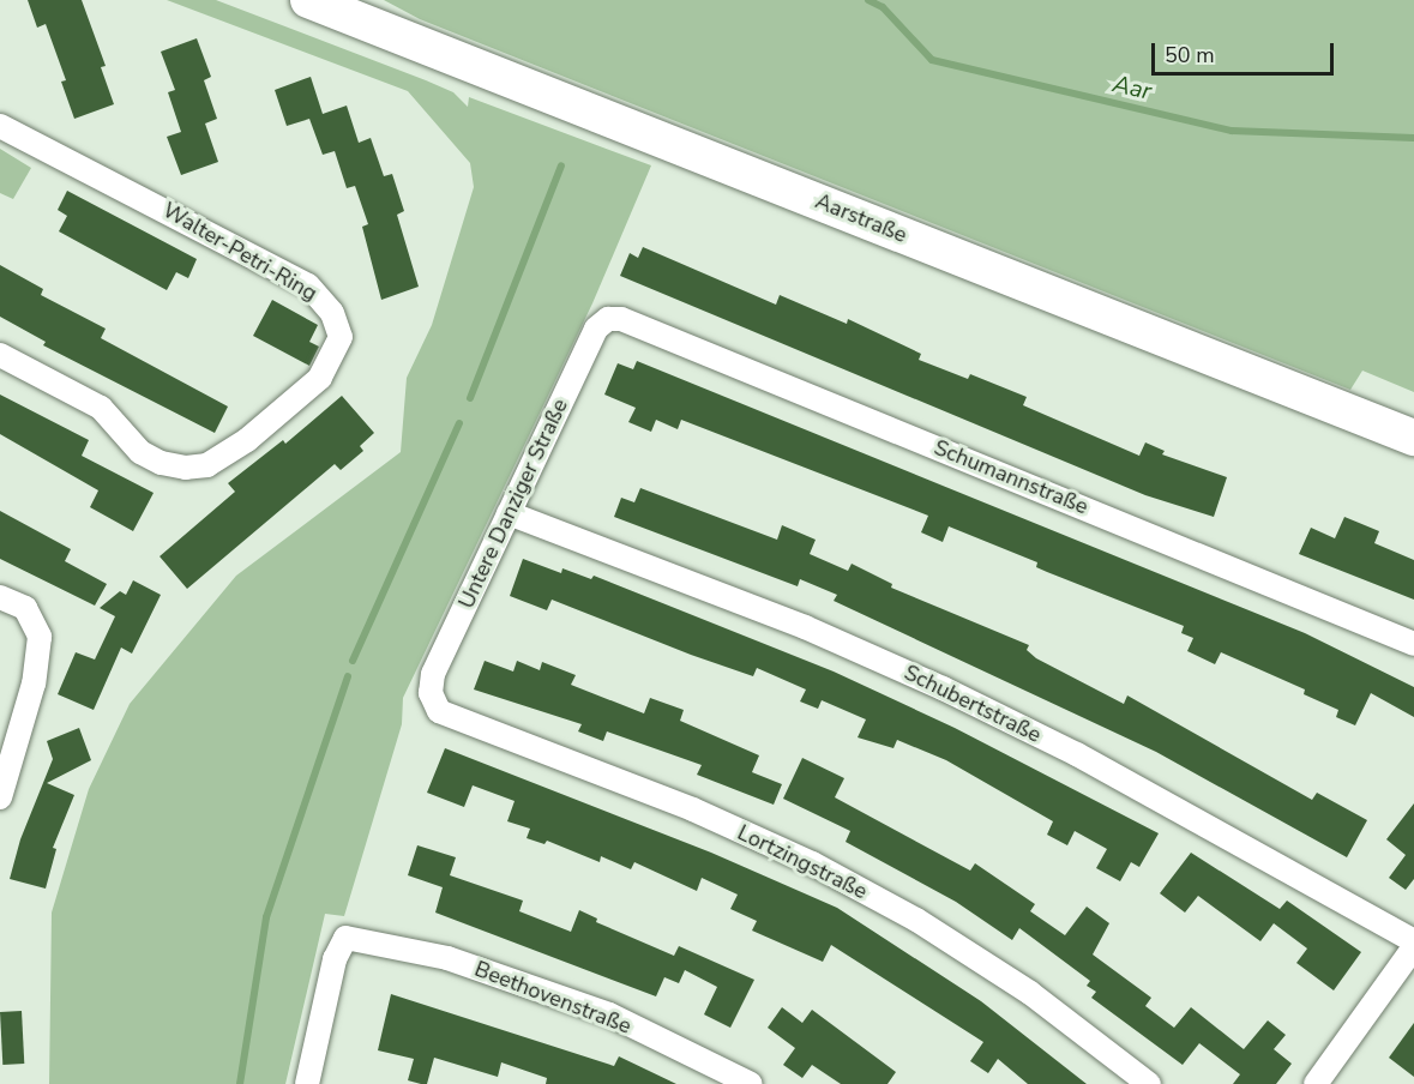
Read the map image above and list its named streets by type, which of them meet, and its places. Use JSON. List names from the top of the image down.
{
  "streets": {
    "main road": ["Aarstraße"],
    "street": [
      "Walter-Petri-Ring",
      "Schumannstraße",
      "Untere Danziger Straße",
      "Schubertstraße",
      "Lortzingstraße",
      "Beethovenstraße"
    ]
  },
  "crossings": [
    ["Schumannstraße", "Untere Danziger Straße"],
    ["Untere Danziger Straße", "Schubertstraße"],
    ["Untere Danziger Straße", "Lortzingstraße"]
  ],
  "water": ["Aar"],
  "scale_bar": "50 m"
}
